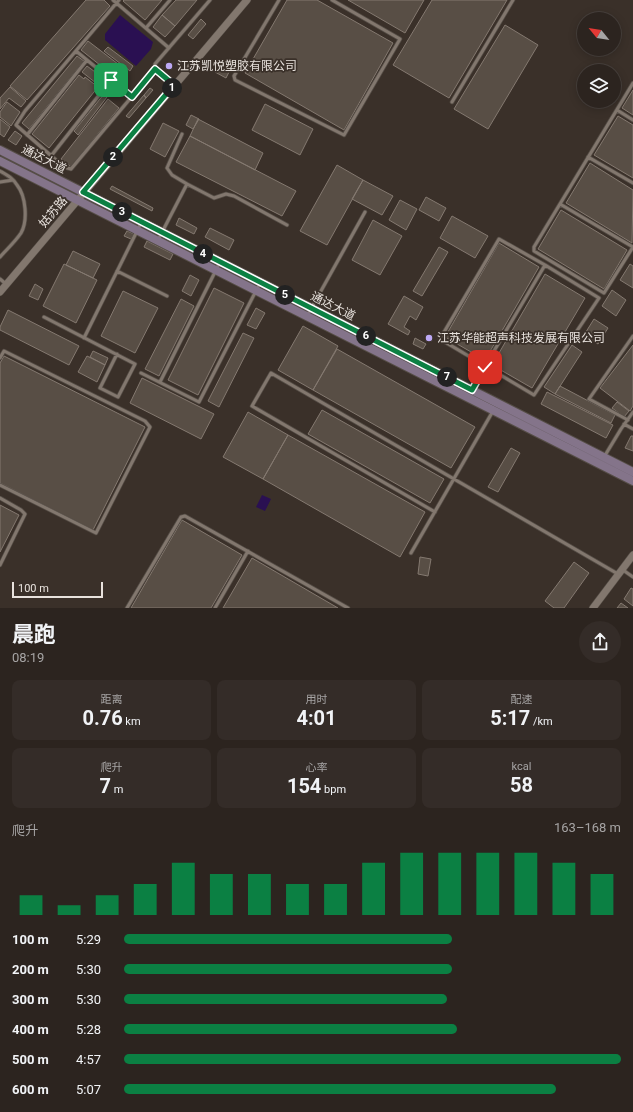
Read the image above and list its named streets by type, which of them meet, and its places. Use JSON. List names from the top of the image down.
{
  "streets": {
    "main road": ["通达大道"],
    "street": ["姑苏路"]
  },
  "crossings": [
    ["通达大道", "姑苏路"]
  ],
  "places": ["江苏凯悦塑胶有限公司", "江苏华能超声科技发展有限公司"],
  "scale_bar": "100 m",
  "north": "top left",
  "page": {
    "pins": [
      "1",
      "2",
      "3",
      "4",
      "5",
      "6",
      "7"
    ],
    "scale": "100 m",
    "heading": ["晨跑", "08:19"],
    "stats": [
      ["距离", "0.76 km"],
      ["用时", "4:01"],
      ["配速", "5:17 /km"],
      ["爬升", "7 m"],
      ["心率", "154 bpm"],
      ["kcal", "58"]
    ],
    "chart": ["爬升", "163–168 m"],
    "list": [
      {
        "name": "100 m",
        "note": "5:29"
      },
      {
        "name": "200 m",
        "note": "5:30"
      },
      {
        "name": "300 m",
        "note": "5:30"
      },
      {
        "name": "400 m",
        "note": "5:28"
      },
      {
        "name": "500 m",
        "note": "4:57"
      },
      {
        "name": "600 m",
        "note": "5:07"
      }
    ]
  }
}
